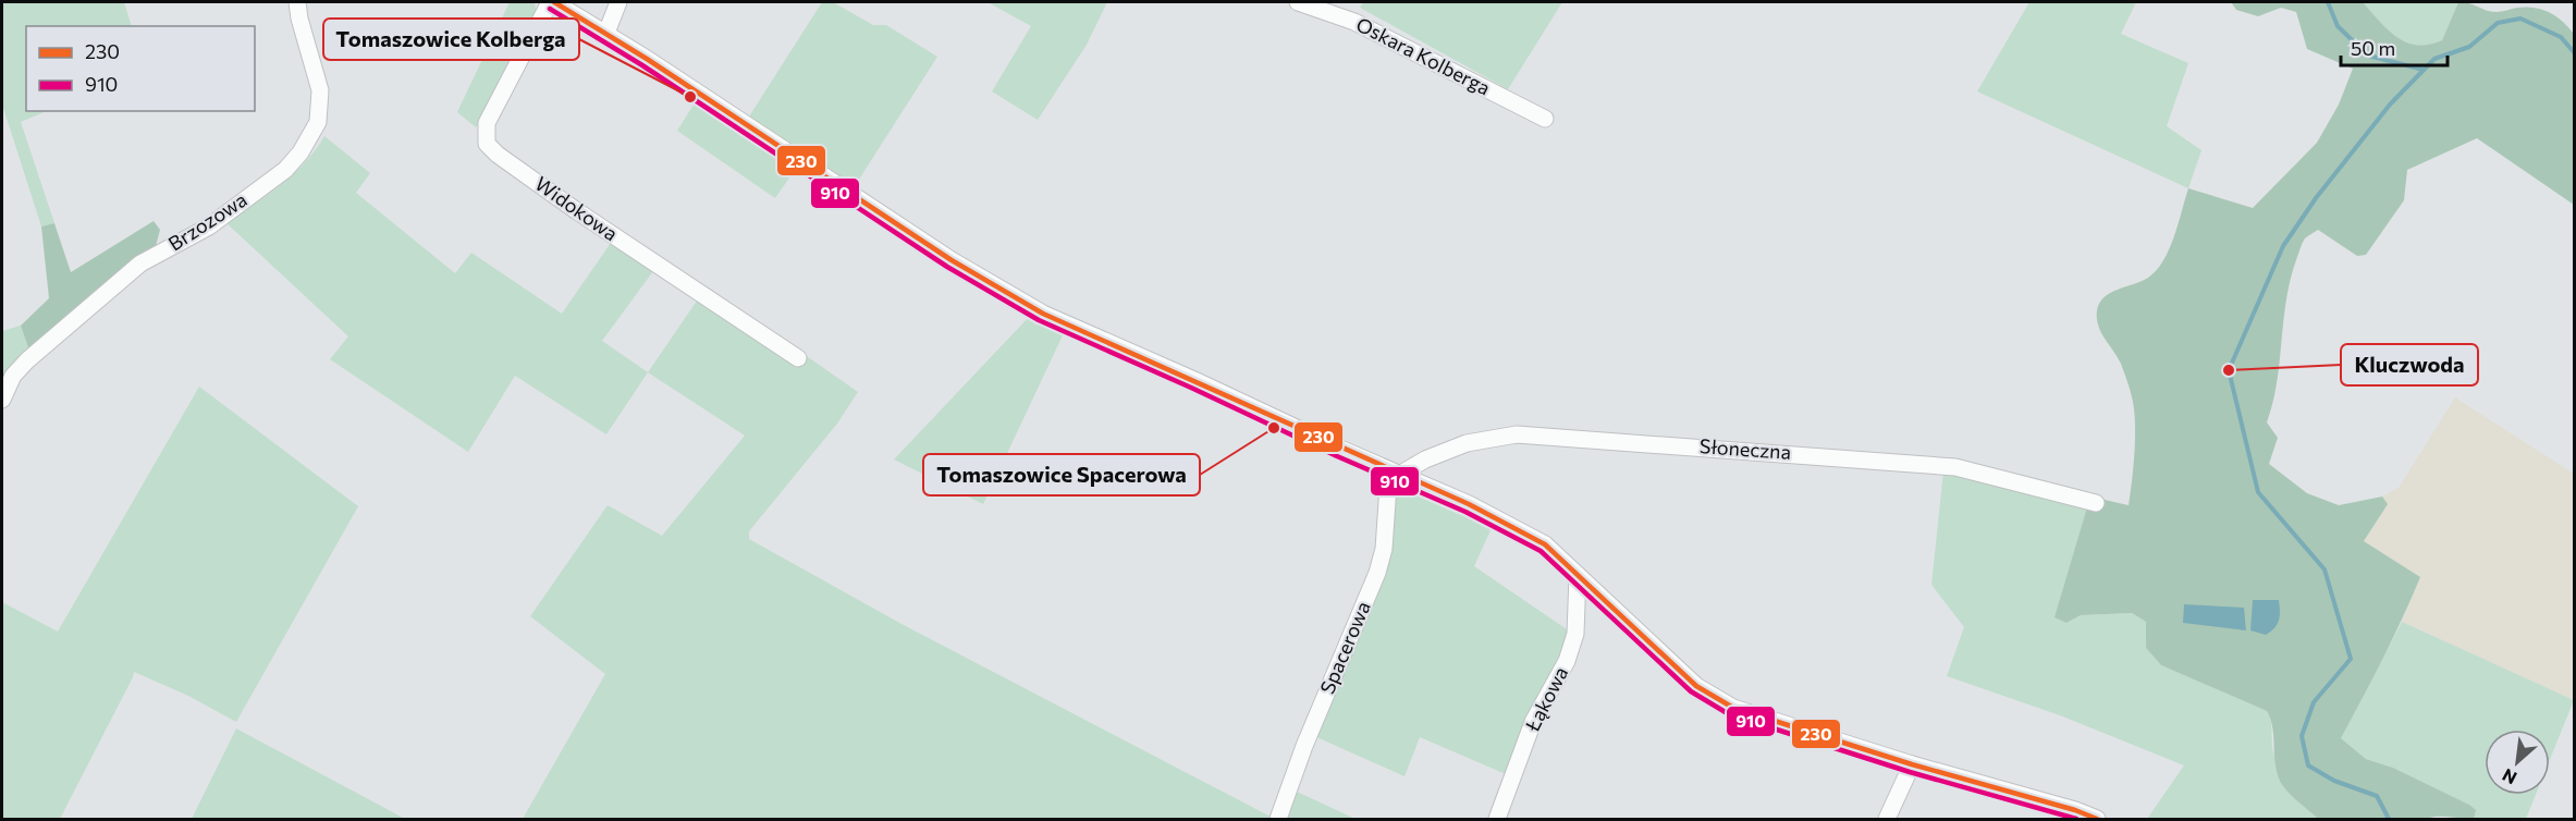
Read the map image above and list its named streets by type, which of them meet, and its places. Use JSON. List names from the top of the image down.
{
  "streets": {
    "street": [
      "Oskara Kolberga",
      "Widokowa",
      "Brzozowa",
      "Słoneczna",
      "Spacerowa",
      "Łąkowa"
    ]
  },
  "crossings": [
    ["Słoneczna", "Spacerowa"]
  ],
  "places": ["Tomaszowice Kolberga", "Kluczwoda", "Tomaszowice Spacerowa"],
  "lines": ["transit line 230", "transit line 910"],
  "legend": ["230", "910"],
  "scale_bar": "50 m",
  "north": "bottom left"
}
